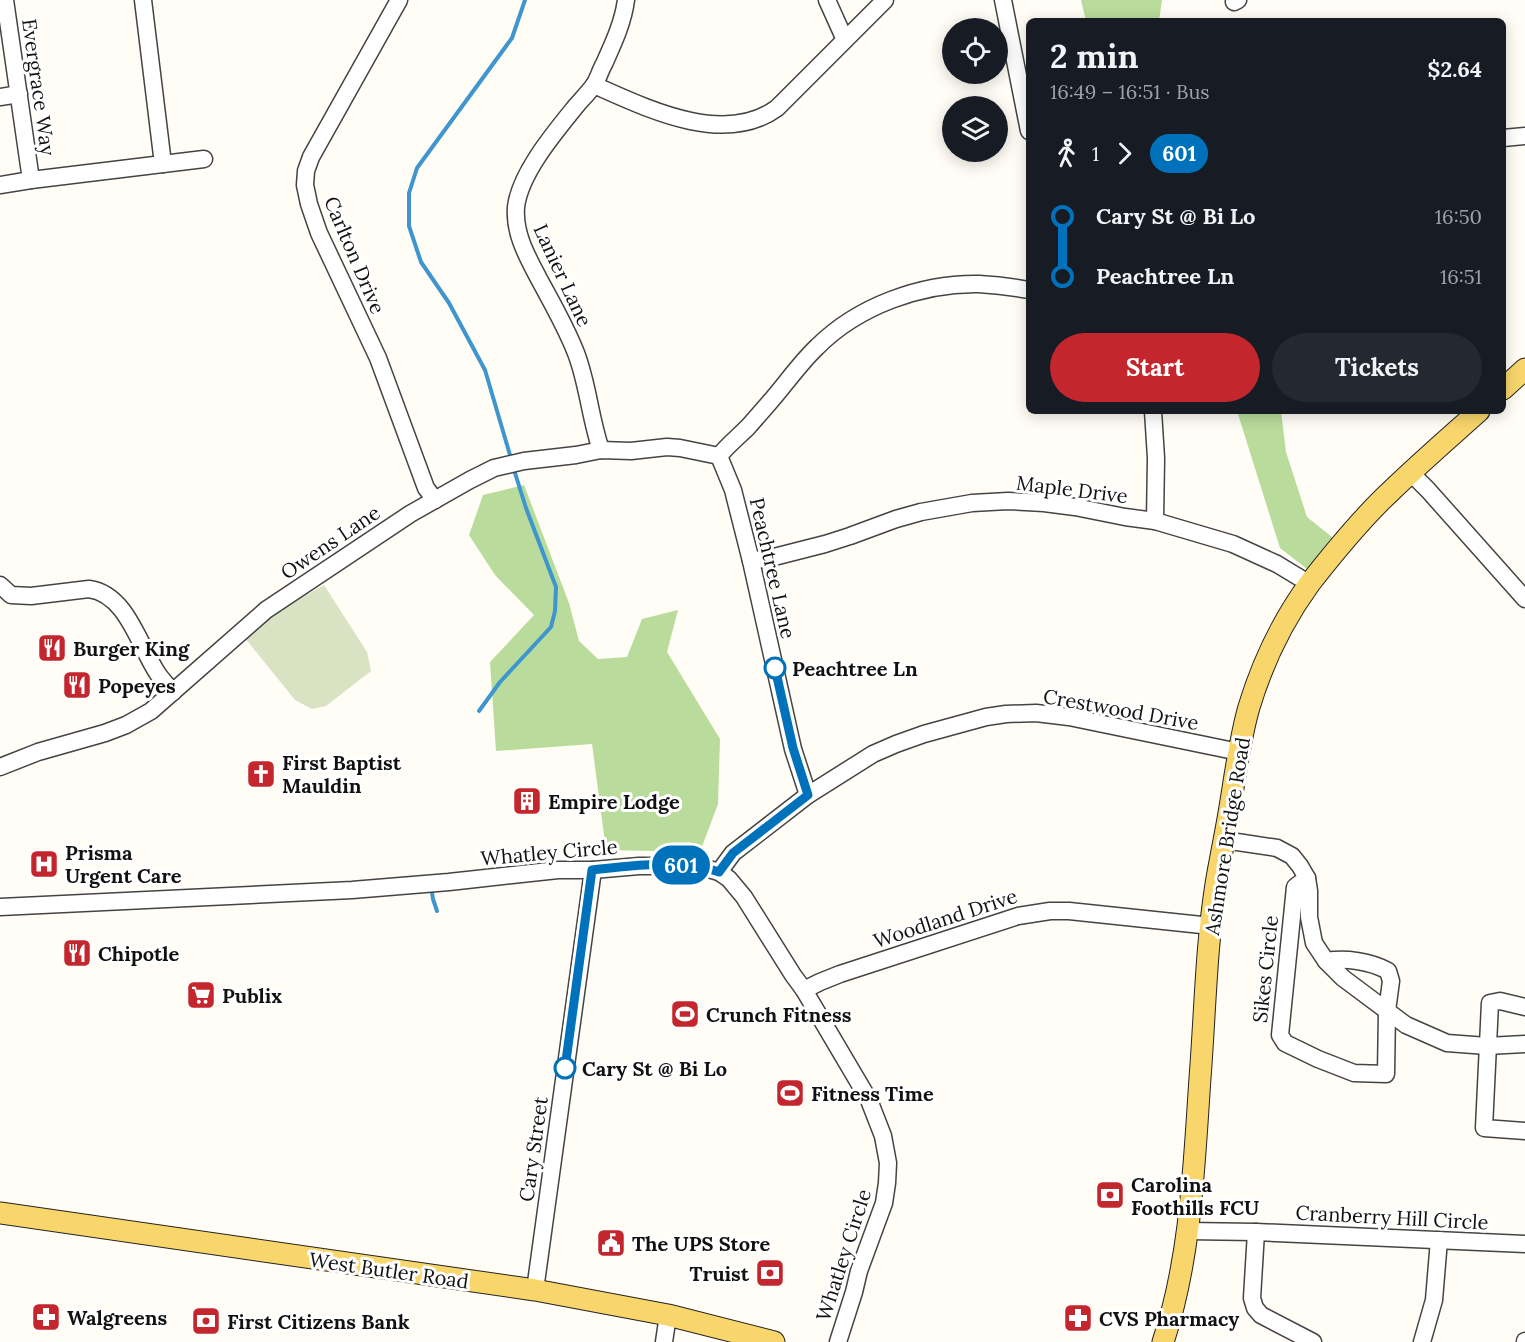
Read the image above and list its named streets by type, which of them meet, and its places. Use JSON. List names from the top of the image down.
{
  "streets": {
    "main road": ["Ashmore Bridge Road", "West Butler Road"],
    "street": [
      "Evergrace Way",
      "Carlton Drive",
      "Lanier Lane",
      "Maple Drive",
      "Owens Lane",
      "Peachtree Lane",
      "Crestwood Drive",
      "Whatley Circle",
      "Woodland Drive",
      "Sikes Circle",
      "Cary Street",
      "Cranberry Hill Circle"
    ]
  },
  "crossings": [
    ["Carlton Drive", "Owens Lane"],
    ["Lanier Lane", "Owens Lane"],
    ["Maple Drive", "Peachtree Lane"],
    ["Maple Drive", "Ashmore Bridge Road"],
    ["Owens Lane", "Peachtree Lane"],
    ["Peachtree Lane", "Crestwood Drive"],
    ["Crestwood Drive", "Ashmore Bridge Road"],
    ["Crestwood Drive", "Whatley Circle"],
    ["Ashmore Bridge Road", "Woodland Drive"],
    ["Ashmore Bridge Road", "Cranberry Hill Circle"],
    ["Whatley Circle", "Woodland Drive"],
    ["Whatley Circle", "Cary Street"],
    ["Cary Street", "West Butler Road"]
  ],
  "places": {
    "restaurant": ["Burger King", "Popeyes", "Chipotle"],
    "other": ["Peachtree Ln", "Cary St @ Bi Lo"],
    "church": ["First Baptist Mauldin"],
    "building": ["Empire Lodge"],
    "hospital": ["Prisma Urgent Care"],
    "supermarket": ["Publix"],
    "sports": ["Crunch Fitness", "Fitness Time"],
    "bank": ["Carolina Foothills FCU", "Truist", "First Citizens Bank"],
    "public building": ["The UPS Store"],
    "pharmacy": ["Walgreens", "CVS Pharmacy"]
  },
  "lines": ["bus line 601"],
  "page": {
    "on_map": "601",
    "heading": ["2 min", "16:49 – 16:51 · Bus", "$2.64"],
    "legs": ["1", "601"],
    "list": [
      {
        "name": "Cary St @ Bi Lo",
        "value": "16:50"
      },
      {
        "name": "Peachtree Ln",
        "value": "16:51"
      }
    ],
    "buttons": ["Start", "Tickets"]
  }
}
